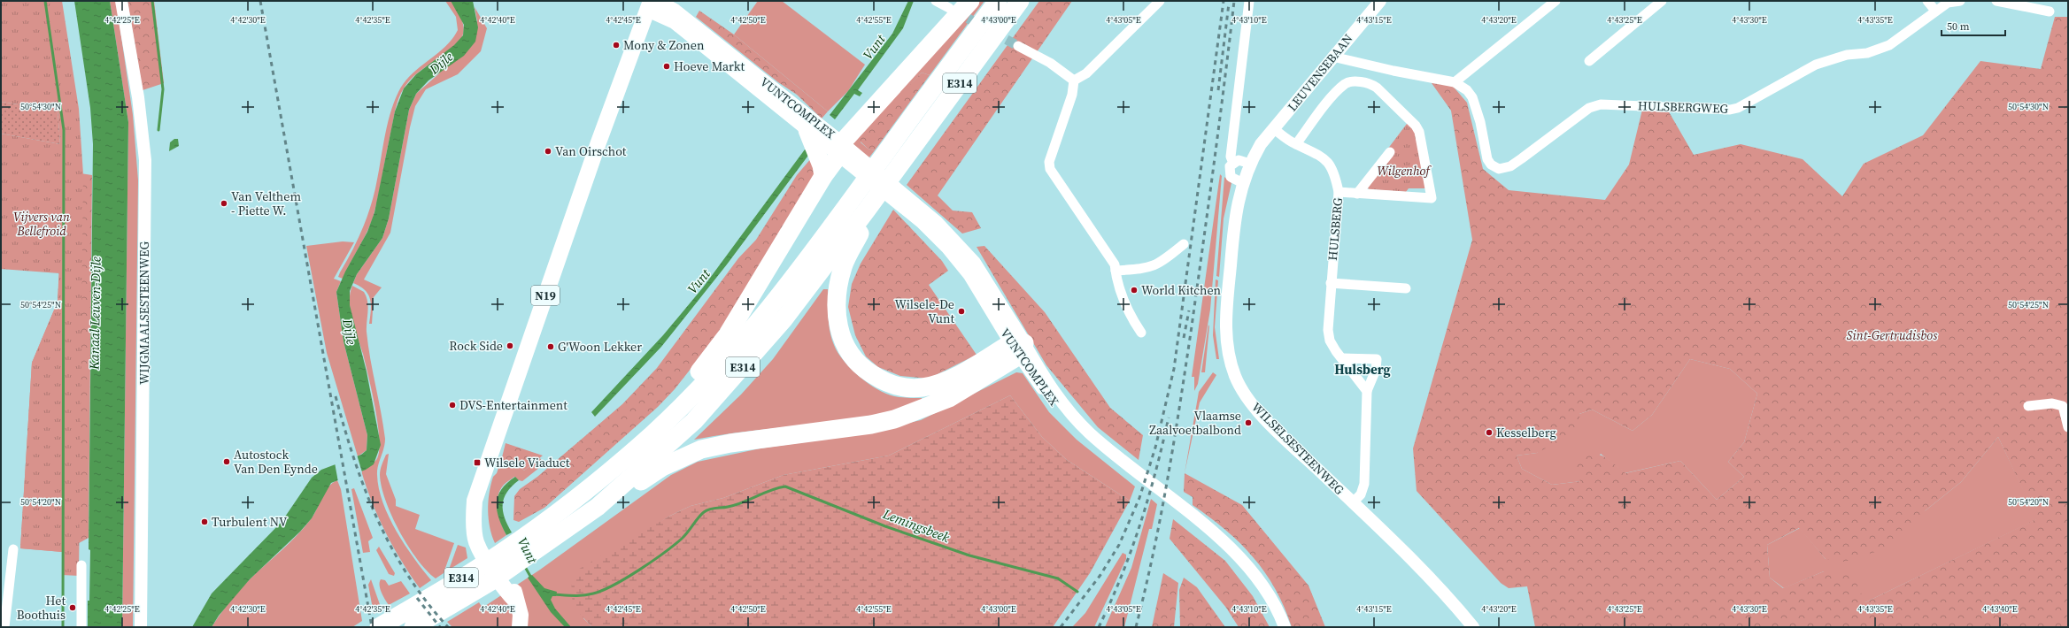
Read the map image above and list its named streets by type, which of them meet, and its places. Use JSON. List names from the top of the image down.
{
  "streets": {
    "highway": ["E314"],
    "main road": ["VUNTCOMPLEX", "N19"],
    "street": [
      "LEUVENSEBAAN",
      "HULSBERGWEG",
      "HULSBERG",
      "WIJGMAALSESTEENWEG",
      "WILSELSESTEENWEG"
    ]
  },
  "crossings": [
    ["LEUVENSEBAAN", "HULSBERGWEG"],
    ["LEUVENSEBAAN", "HULSBERG"],
    ["LEUVENSEBAAN", "WILSELSESTEENWEG"],
    ["VUNTCOMPLEX", "N19"]
  ],
  "districts": ["Hulsberg"],
  "water": [
    "Vunt",
    "Dijle",
    "Kanaal Leuven-Dijle",
    "Lemingsbeek"
  ],
  "parks": ["Wilgenhof", "Vijvers van Bellefroid", "Sint-Gertrudisbos"],
  "places": {
    "other": [
      "Mony & Zonen",
      "Hoeve Markt",
      "Van Oirschot",
      "Van Velthem - Piette W.",
      "World Kitchen",
      "Wilsele-De Vunt",
      "Rock Side",
      "G'Woon Lekker",
      "DVS-Entertainment",
      "Vlaamse Zaalvoetbalbond",
      "Kesselberg",
      "Autostock Van Den Eynde",
      "Turbulent NV",
      "Het Boothuis"
    ],
    "transit": ["Wilsele Viaduct"]
  },
  "scale_bar": "50 m",
  "coordinates": [
    "4°42'25\"E",
    "4°42'30\"E",
    "4°42'35\"E",
    "4°42'40\"E",
    "4°42'45\"E",
    "4°42'50\"E",
    "4°42'55\"E",
    "4°43'00\"E",
    "4°43'05\"E",
    "4°43'10\"E",
    "4°43'15\"E",
    "4°43'20\"E",
    "4°43'25\"E",
    "4°43'30\"E",
    "4°43'35\"E",
    "50°54'30\"N",
    "50°54'25\"N",
    "50°54'20\"N",
    "4°43'40\"E"
  ]
}
